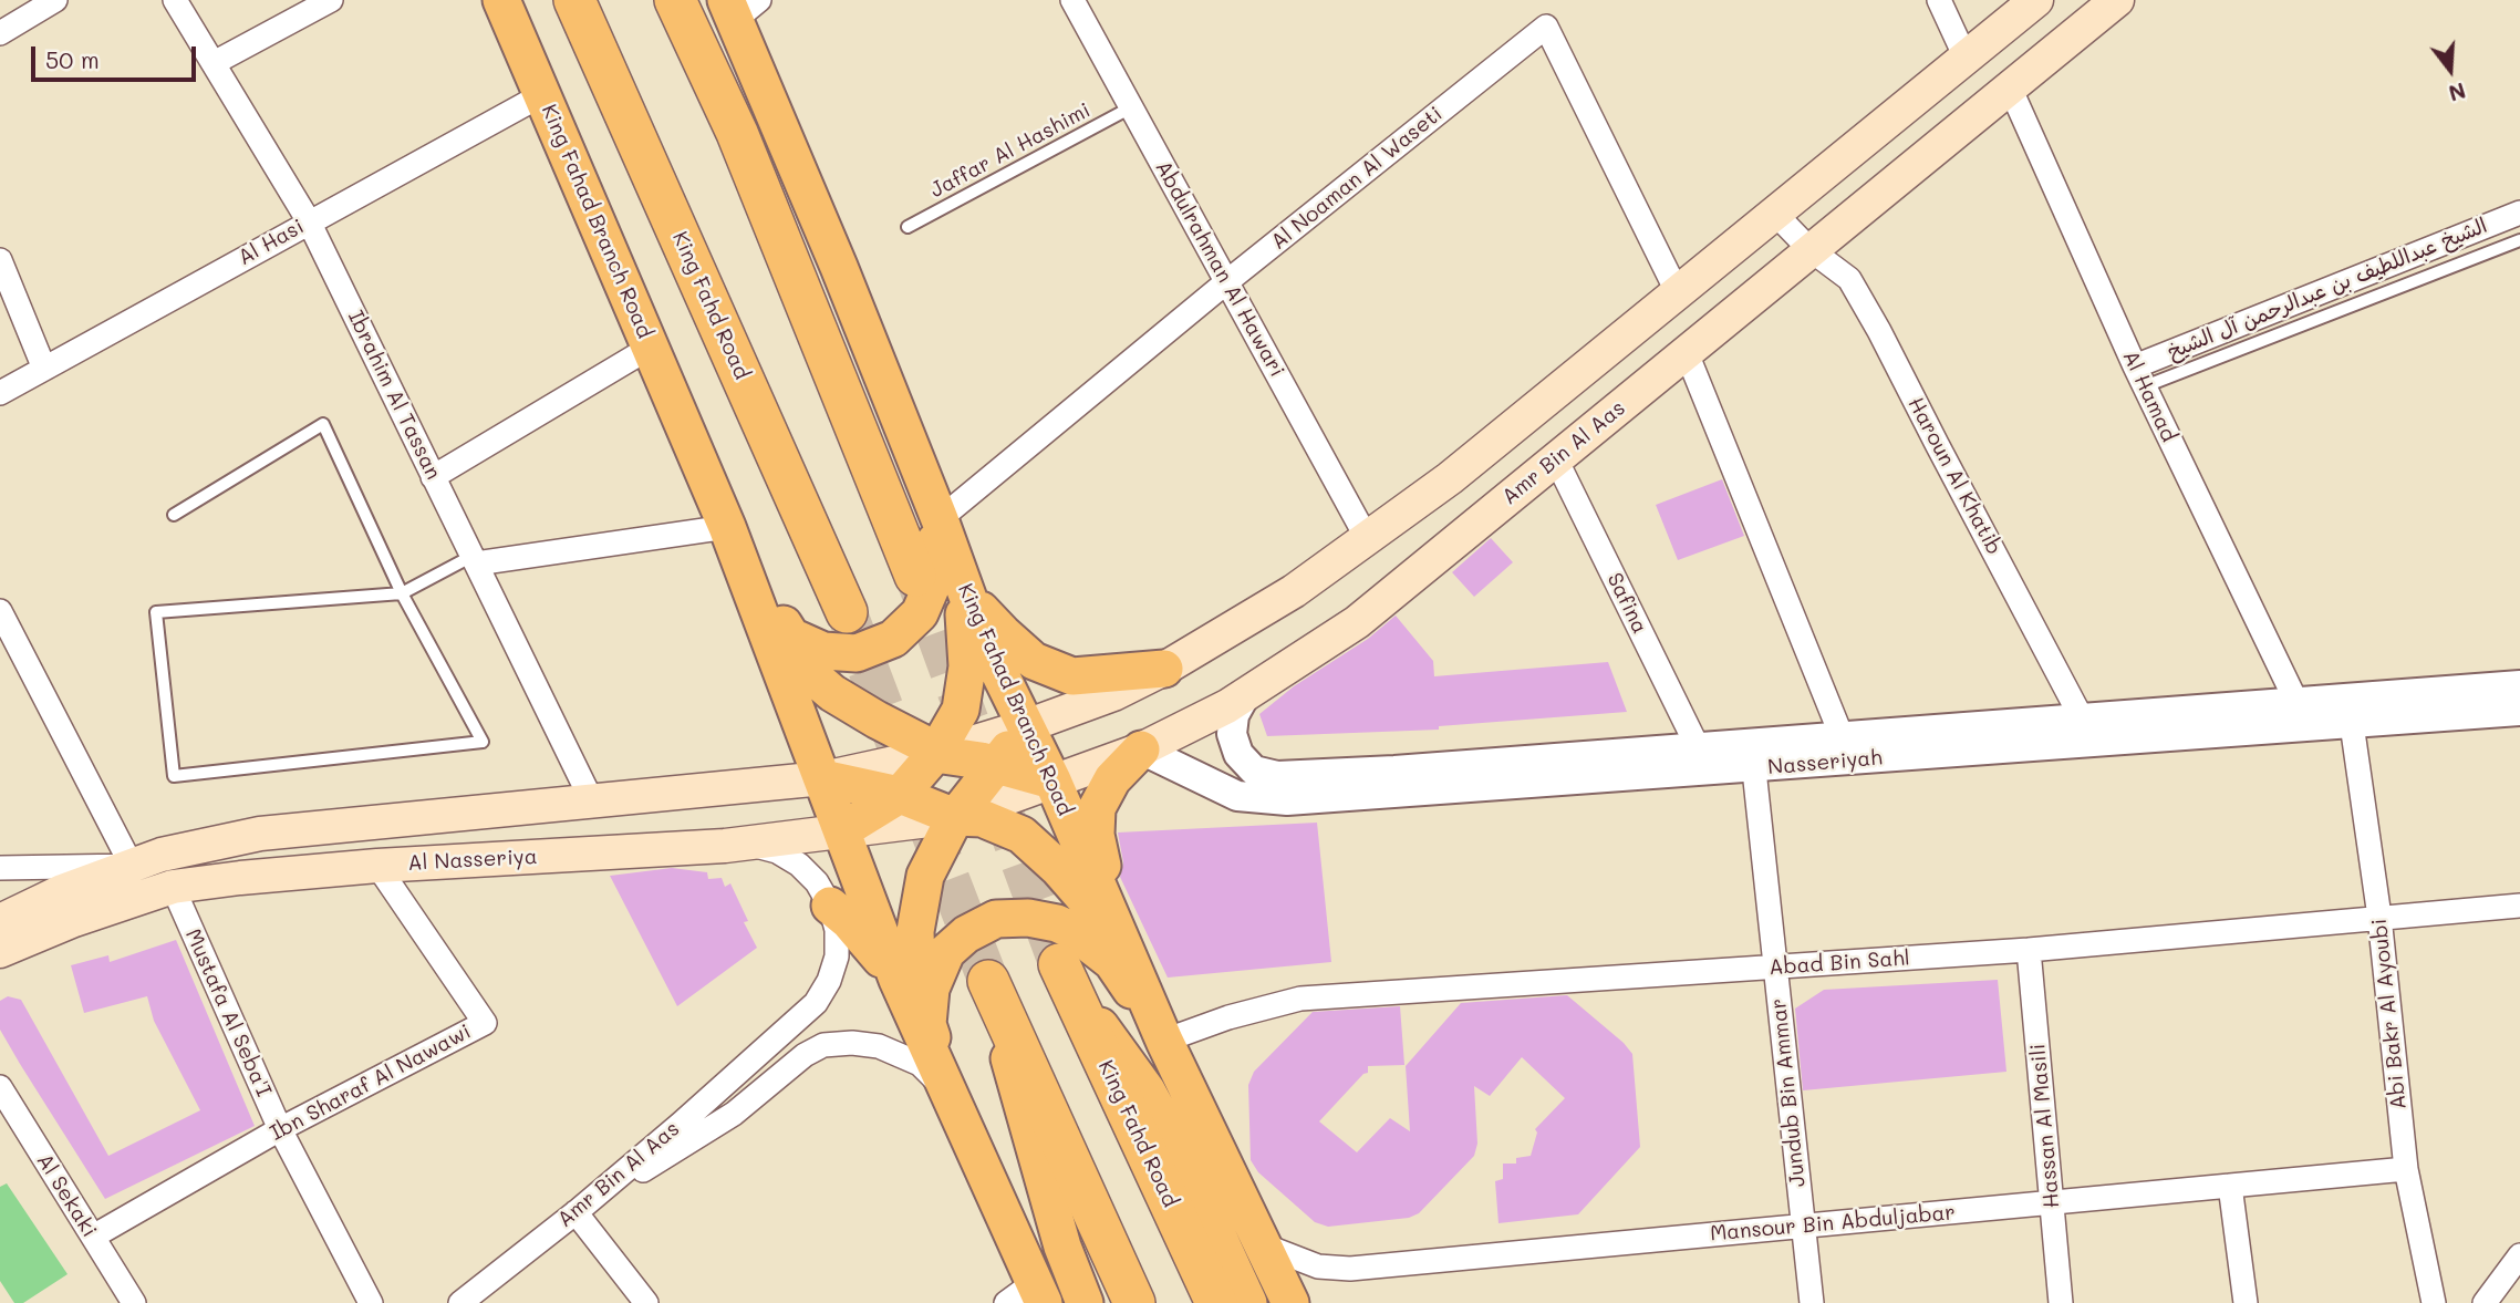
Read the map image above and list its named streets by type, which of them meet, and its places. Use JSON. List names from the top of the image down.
{
  "streets": {
    "highway": ["King Fahd Road"],
    "main road": ["King Fahad Branch Road", "Amr Bin Al Aas", "Al Nasseriya"],
    "street": [
      "Al Noaman Al Waseti",
      "Al Hasi",
      "Abdulrahman Al Hawari",
      "الشيخ عبداللطيف بن عبدالرحمن آل الشيخ",
      "Ibrahim Al Tassan",
      "Al Hamad",
      "Haroun Al Khatib",
      "Safina",
      "Nasseriyah",
      "Abad Bin Sahl",
      "Mustafa Al Seba'I",
      "Abi Bakr Al Ayoubi",
      "Ibn Sharaf Al Nawawi",
      "Jundub Bin Ammar",
      "Hassan Al Masili",
      "Al Sekaki",
      "Mansour Bin Abduljabar"
    ],
    "lane": ["Jaffar Al Hashimi"]
  },
  "crossings": [
    ["Jaffar Al Hashimi", "Abdulrahman Al Hawari"],
    ["Al Noaman Al Waseti", "King Fahad Branch Road"],
    ["Al Noaman Al Waseti", "Abdulrahman Al Hawari"],
    ["King Fahad Branch Road", "Al Hasi"],
    ["King Fahad Branch Road", "Amr Bin Al Aas"],
    ["King Fahad Branch Road", "Al Nasseriya"],
    ["King Fahad Branch Road", "Abad Bin Sahl"],
    ["King Fahad Branch Road", "Mansour Bin Abduljabar"],
    ["Al Hasi", "Ibrahim Al Tassan"],
    ["الشيخ عبداللطيف بن عبدالرحمن آل الشيخ", "Al Hamad"],
    ["Ibrahim Al Tassan", "Al Nasseriya"],
    ["Al Hamad", "Amr Bin Al Aas"],
    ["Al Hamad", "Nasseriyah"],
    ["Amr Bin Al Aas", "Haroun Al Khatib"],
    ["Amr Bin Al Aas", "Safina"],
    ["Amr Bin Al Aas", "Nasseriyah"],
    ["Amr Bin Al Aas", "Al Nasseriya"],
    ["Haroun Al Khatib", "Nasseriyah"],
    ["Safina", "Nasseriyah"],
    ["Nasseriyah", "Abi Bakr Al Ayoubi"],
    ["Nasseriyah", "Jundub Bin Ammar"],
    ["Al Nasseriya", "Mustafa Al Seba'I"],
    ["Al Nasseriya", "Ibn Sharaf Al Nawawi"],
    ["Abad Bin Sahl", "Abi Bakr Al Ayoubi"],
    ["Abad Bin Sahl", "Jundub Bin Ammar"],
    ["Abad Bin Sahl", "Hassan Al Masili"],
    ["Mustafa Al Seba'I", "Ibn Sharaf Al Nawawi"],
    ["Abi Bakr Al Ayoubi", "Mansour Bin Abduljabar"],
    ["Ibn Sharaf Al Nawawi", "Al Sekaki"],
    ["Jundub Bin Ammar", "Mansour Bin Abduljabar"],
    ["Hassan Al Masili", "Mansour Bin Abduljabar"]
  ],
  "scale_bar": "50 m",
  "north": "bottom"
}
